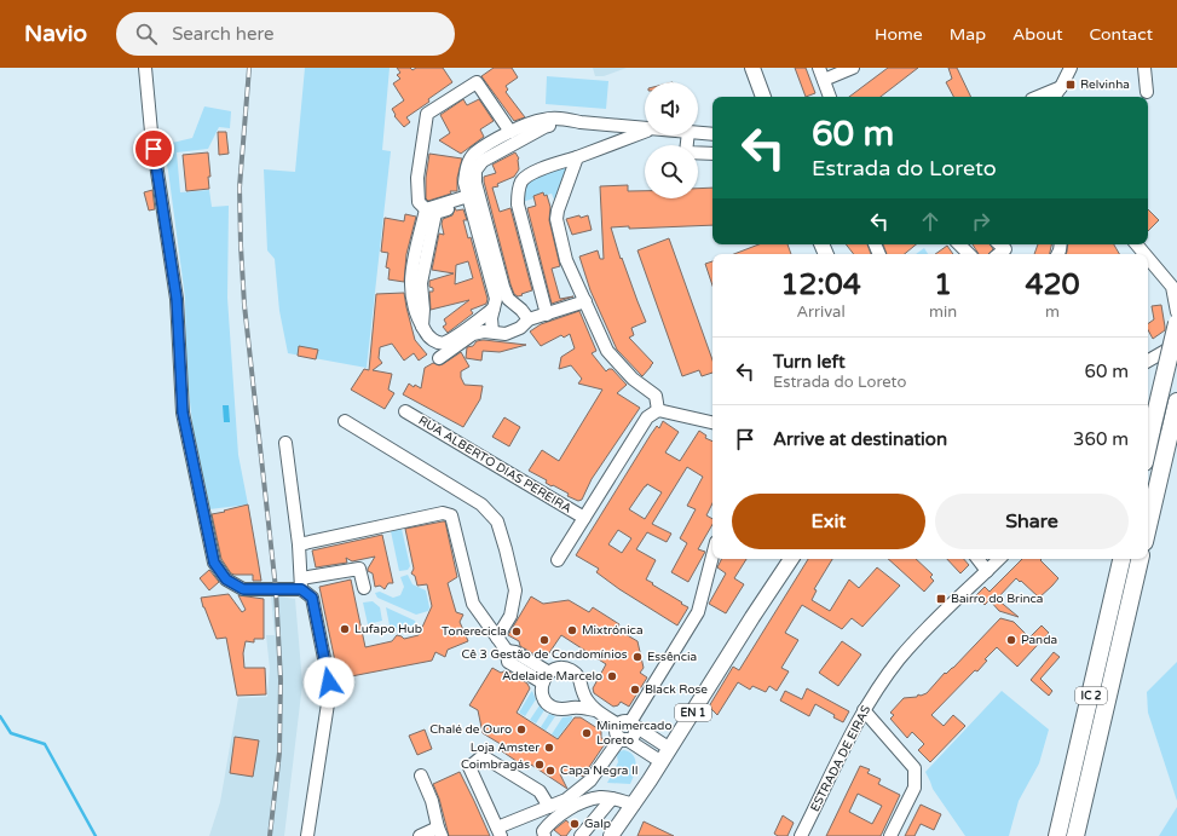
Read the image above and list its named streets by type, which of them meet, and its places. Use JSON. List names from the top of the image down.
{
  "streets": {
    "highway": ["IC 2"],
    "main road": ["EN 1"],
    "street": ["RUA ALBERTO DIAS PEREIRA", "ESTRADA DE EIRAS"]
  },
  "places": {
    "transit": ["Relvinha", "Bairro do Brinca"],
    "other": [
      "Lufapo Hub",
      "Mixtrónica",
      "Tonerecicla",
      "Cê 3 Gestão de Condomínios",
      "Panda",
      "Essência",
      "Adelaide Marcelo",
      "Black Rose",
      "Chalé de Ouro",
      "Minimercado Loreto",
      "Loja Amster",
      "Coimbragás",
      "Capa Negra II",
      "Galp"
    ]
  },
  "page": {
    "header": "Navio",
    "search": "Search here",
    "nav": [
      "Home",
      "Map",
      "About",
      "Contact"
    ],
    "turn": ["60 m", "Estrada do Loreto"],
    "eta": [
      "12:04",
      "Arrival",
      "1",
      "min",
      "420",
      "m"
    ],
    "list": [
      {
        "name": "Turn left",
        "note": "Estrada do Loreto",
        "value": "60 m"
      },
      {
        "name": "Arrive at destination",
        "value": "360 m"
      }
    ],
    "buttons": ["Exit", "Share"]
  }
}
